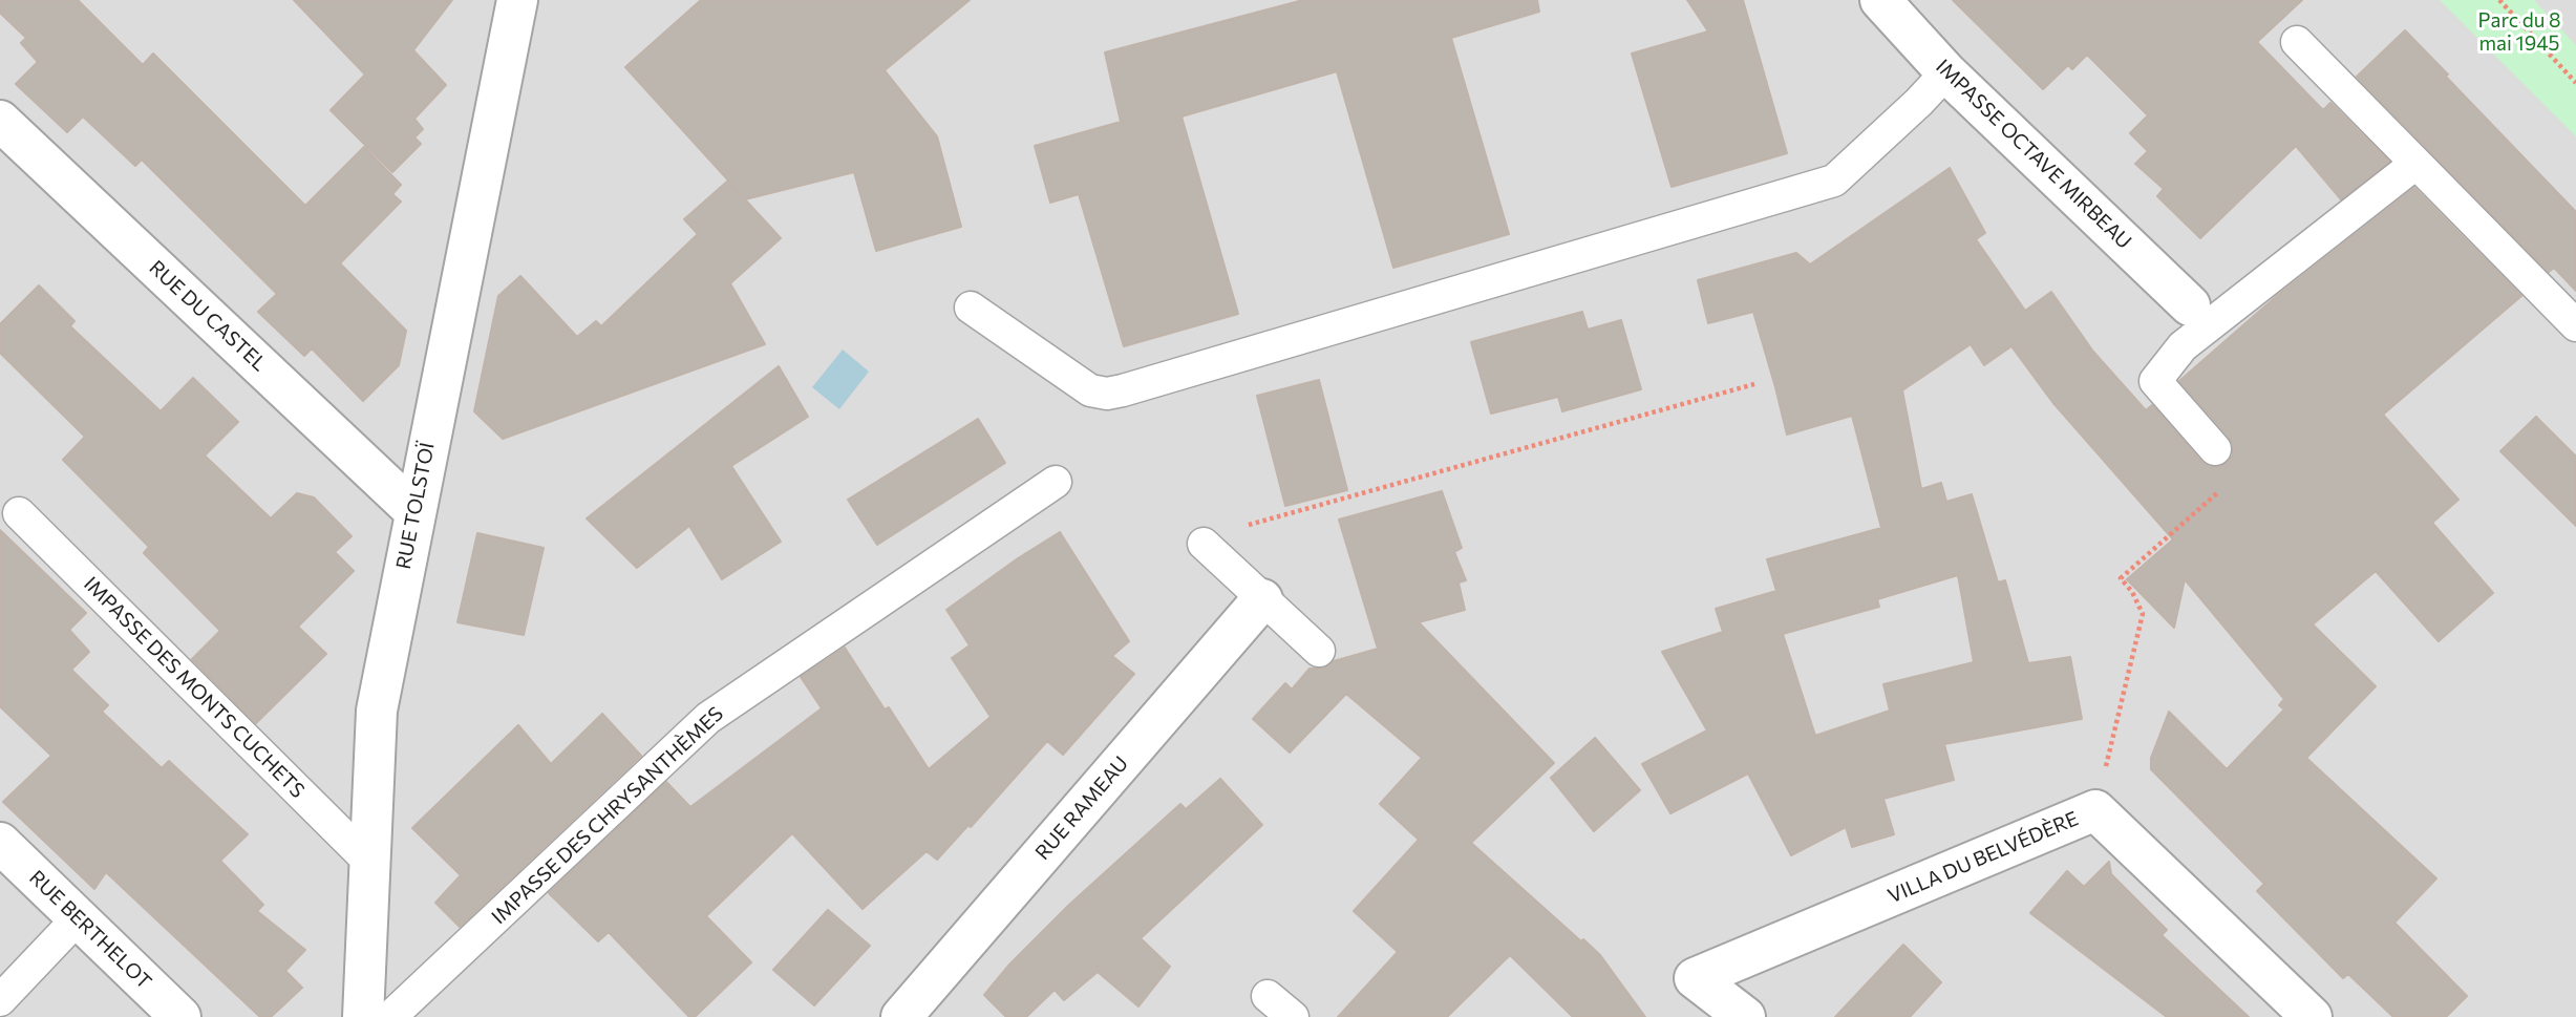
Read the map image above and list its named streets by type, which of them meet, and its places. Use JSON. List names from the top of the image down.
{
  "streets": {
    "street": [
      "IMPASSE OCTAVE MIRBEAU",
      "RUE DU CASTEL",
      "RUE TOLSTOÏ",
      "RUE RAMEAU",
      "VILLA DU BELVÉDÈRE",
      "RUE BERTHELOT"
    ],
    "lane": ["IMPASSE DES MONTS CUCHETS", "IMPASSE DES CHRYSANTHÈMES"]
  },
  "crossings": [
    ["RUE DU CASTEL", "RUE TOLSTOÏ"],
    ["RUE TOLSTOÏ", "IMPASSE DES MONTS CUCHETS"]
  ],
  "parks": ["Parc du 8 mai 1945"]
}
